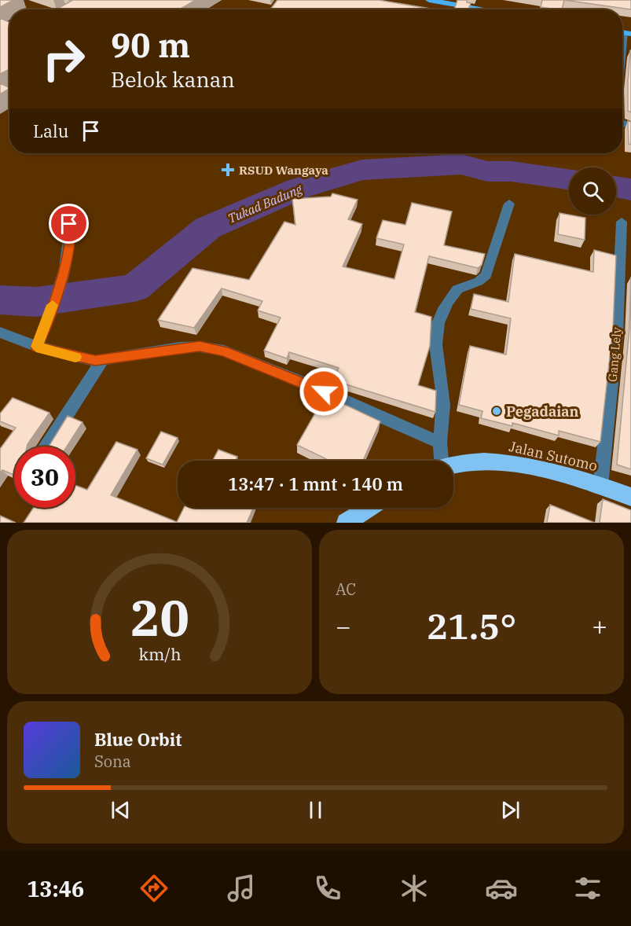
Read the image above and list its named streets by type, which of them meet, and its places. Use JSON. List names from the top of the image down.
{
  "streets": {
    "highway": ["Jalan Sutomo"],
    "street": ["Gang Lely"]
  },
  "crossings": [
    ["Gang Lely", "Jalan Sutomo"]
  ],
  "water": ["Tukad Badung"],
  "places": {
    "health": ["RSUD Wangaya"],
    "other": ["Pegadaian"]
  },
  "page": {
    "turn": ["90 m", "Belok kanan"],
    "then": "Lalu",
    "limit": "30",
    "trip": "13:47 · 1 mnt · 140 m",
    "tile": "AC",
    "heat": ["−", "21.5°", "+"],
    "song": ["Blue Orbit", "Sona"],
    "tabs": "13:46",
    "gauge": ["20", "km/h"]
  }
}
